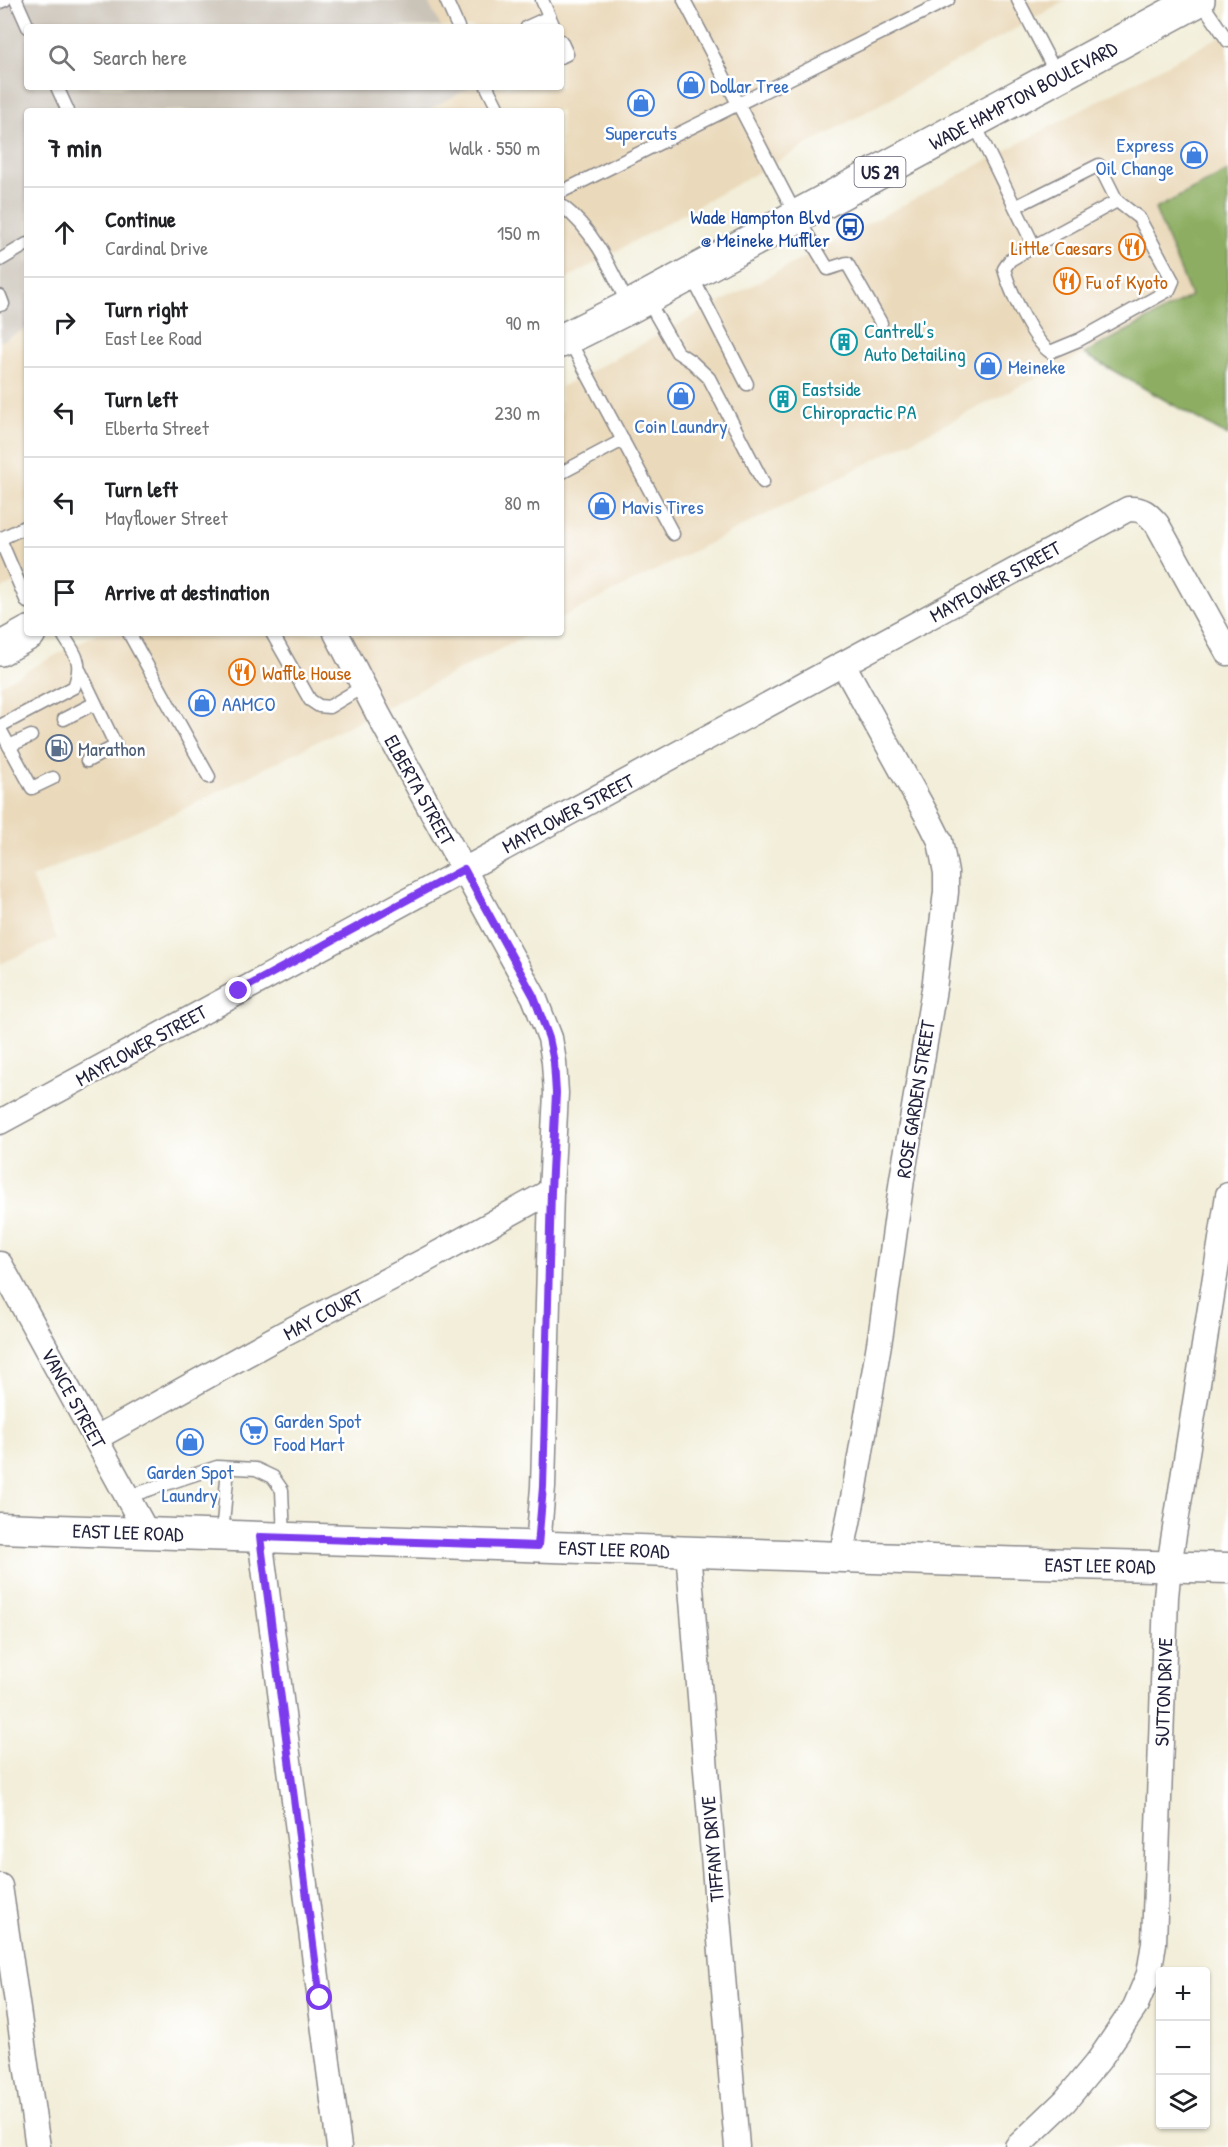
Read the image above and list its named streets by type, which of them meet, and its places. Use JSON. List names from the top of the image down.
{
  "streets": {
    "main road": ["WADE HAMPTON BOULEVARD", "US 29"],
    "street": [
      "MAYFLOWER STREET",
      "ELBERTA STREET",
      "ROSE GARDEN STREET",
      "MAY COURT",
      "VANCE STREET",
      "EAST LEE ROAD",
      "SUTTON DRIVE",
      "TIFFANY DRIVE"
    ]
  },
  "crossings": [
    ["MAYFLOWER STREET", "ELBERTA STREET"],
    ["MAYFLOWER STREET", "ROSE GARDEN STREET"],
    ["ELBERTA STREET", "MAY COURT"],
    ["ELBERTA STREET", "EAST LEE ROAD"],
    ["ROSE GARDEN STREET", "EAST LEE ROAD"],
    ["MAY COURT", "VANCE STREET"],
    ["VANCE STREET", "EAST LEE ROAD"],
    ["EAST LEE ROAD", "SUTTON DRIVE"],
    ["EAST LEE ROAD", "TIFFANY DRIVE"]
  ],
  "places": {
    "shop": [
      "Dollar Tree",
      "Supercuts",
      "Express Oil Change",
      "Meineke",
      "Coin Laundry",
      "Mavis Tires",
      "AAMCO",
      "Garden Spot Laundry"
    ],
    "bus stop": ["Wade Hampton Blvd @ Meineke Muffler"],
    "restaurant": ["Little Caesars", "Fu of Kyoto", "Waffle House"],
    "building": ["Cantrell's Auto Detailing", "Eastside Chiropractic PA"],
    "fuel station": ["Marathon"],
    "supermarket": ["Garden Spot Food Mart"]
  },
  "page": {
    "search": "Search here",
    "heading": ["7 min", "Walk · 550 m"],
    "list": [
      ["Continue", "Cardinal Drive", "150 m"],
      ["Turn right", "East Lee Road", "90 m"],
      ["Turn left", "Elberta Street", "230 m"],
      ["Turn left", "Mayflower Street", "80 m"],
      "Arrive at destination"
    ],
    "map_buttons": ["+", "−"]
  }
}
